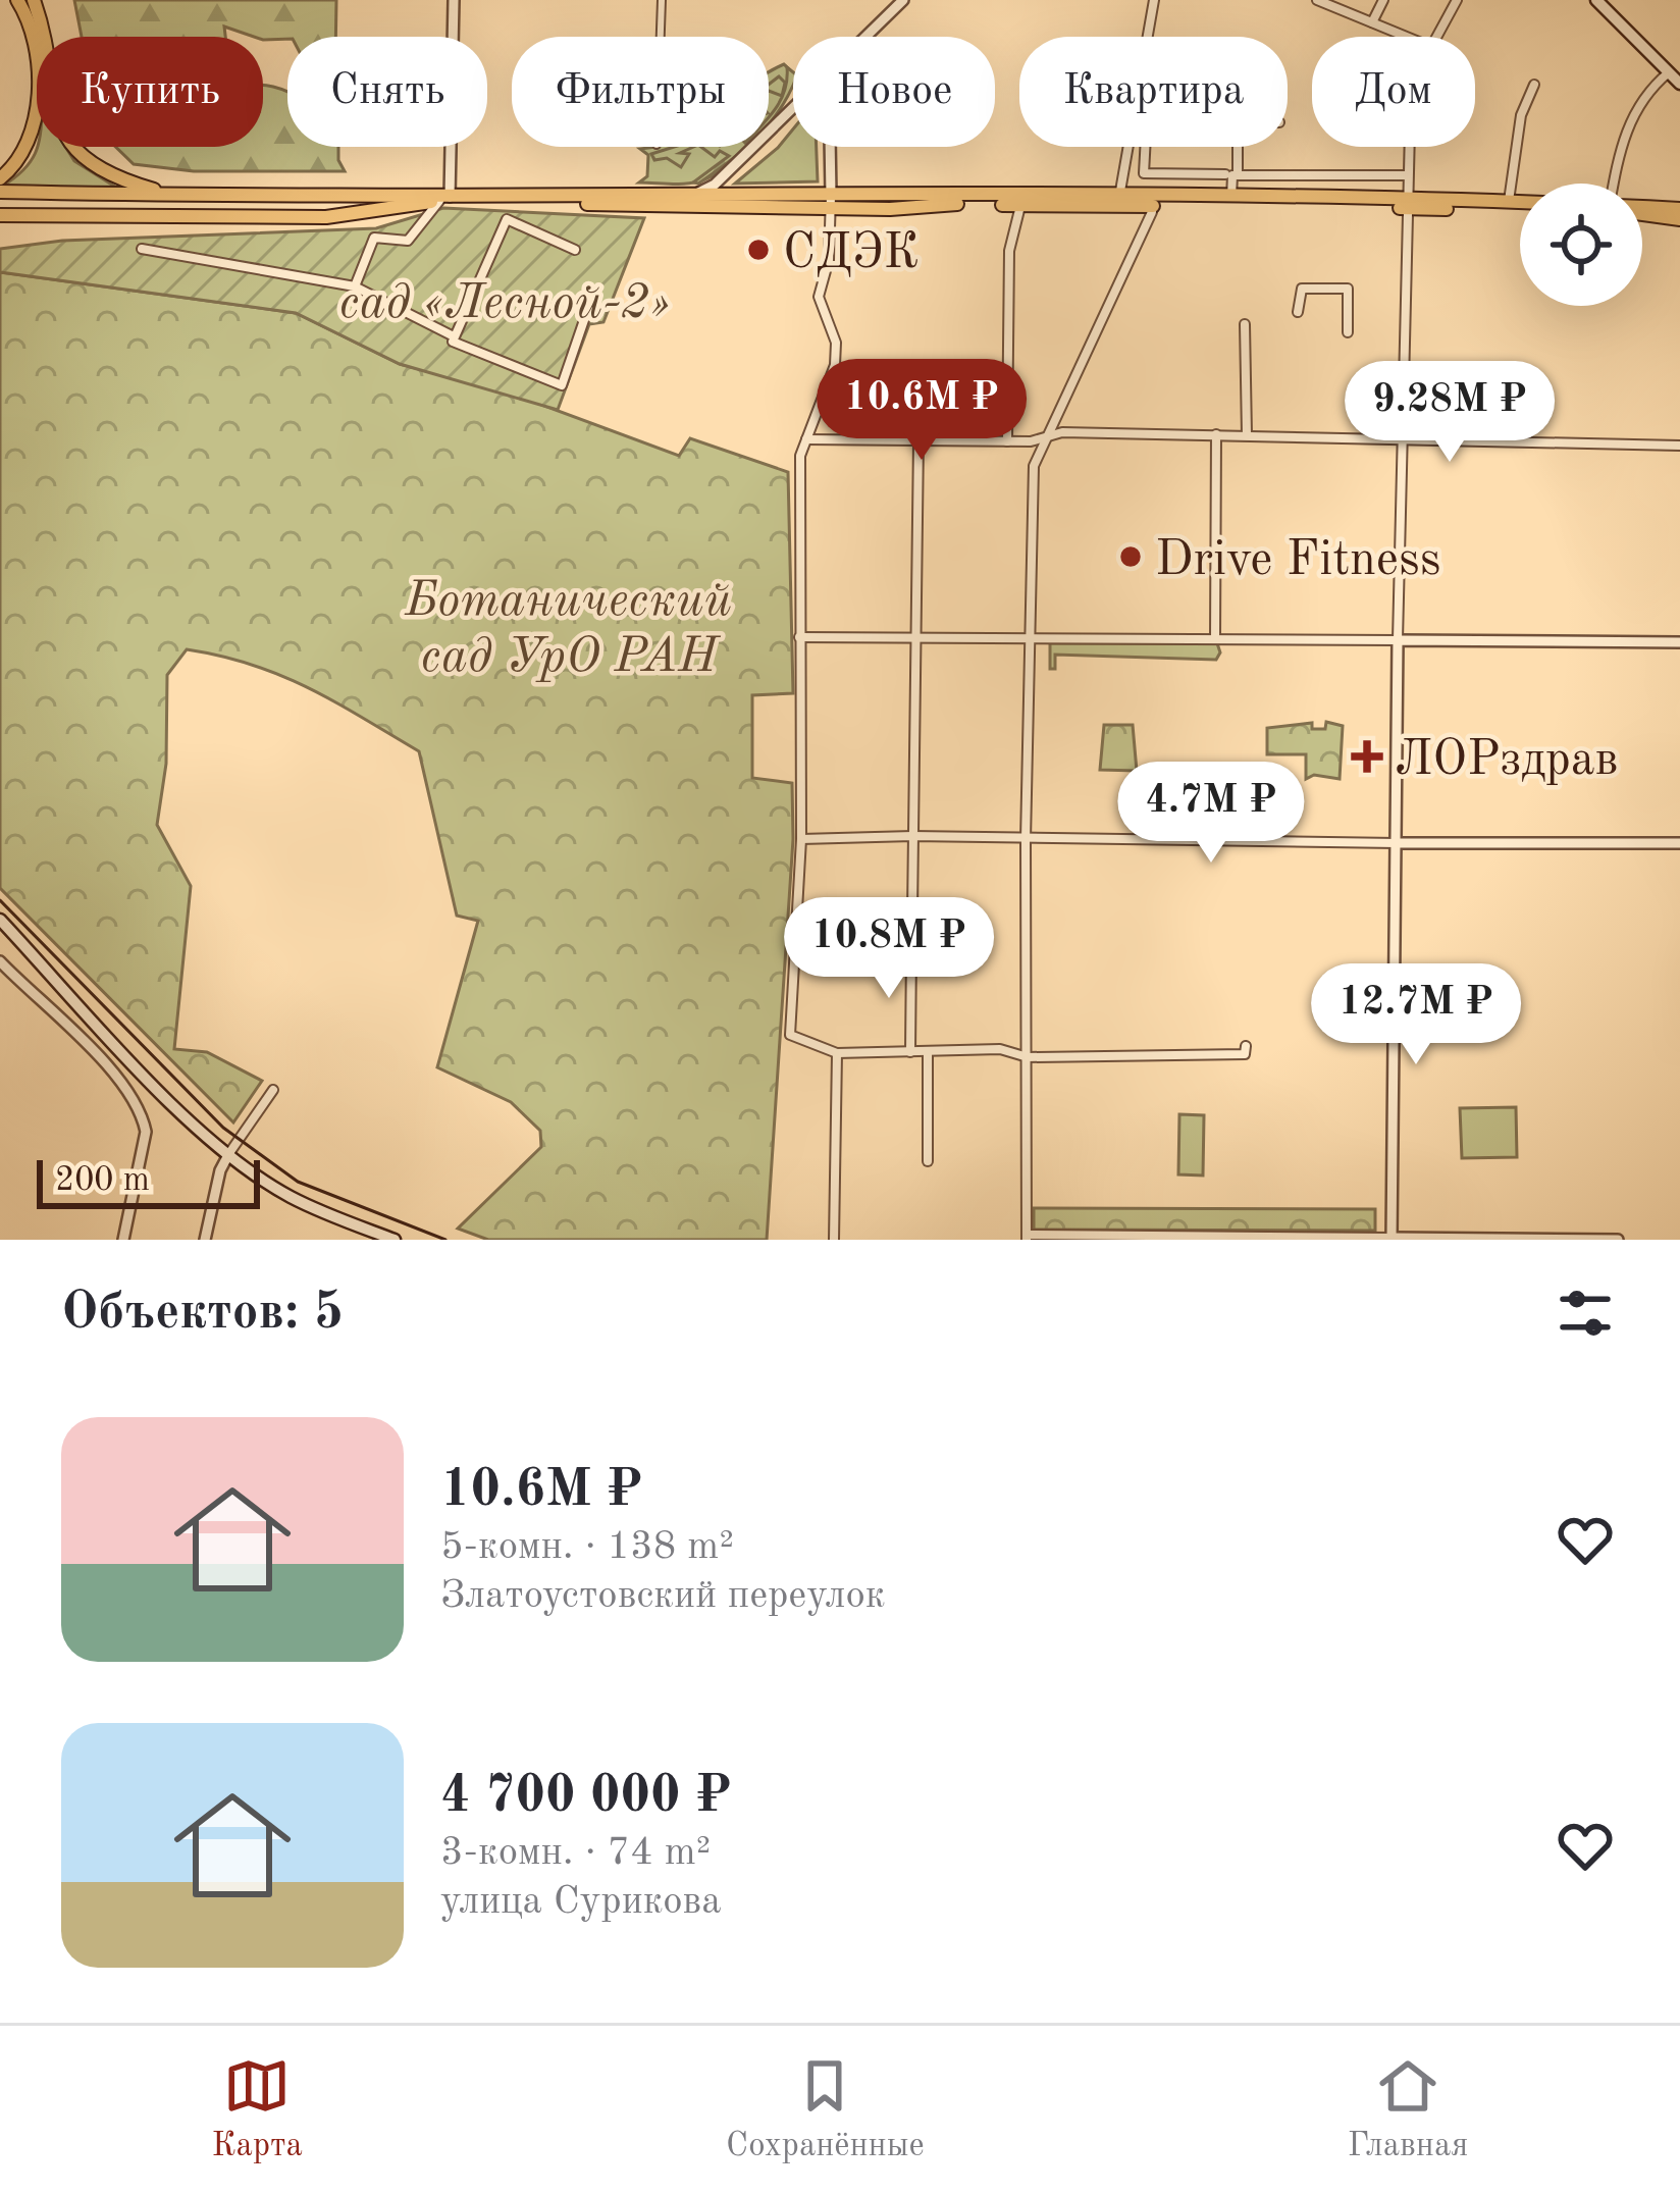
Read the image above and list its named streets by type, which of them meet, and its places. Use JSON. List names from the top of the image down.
{
  "parks": ["сад «Лесной-2»", "Ботанический сад УрО РАН"],
  "places": {
    "other": ["СДЭК", "Drive Fitness"],
    "health": ["ЛОРздрав"]
  },
  "scale_bar": "200 m",
  "page": {
    "chip": [
      "Купить",
      "Снять",
      "Фильтры",
      "Новое",
      "Квартира",
      "Дом"
    ],
    "price": [
      "10.6M ₽",
      "9.28M ₽",
      "4.7M ₽",
      "10.8M ₽",
      "12.7M ₽"
    ],
    "scale": "200 m",
    "heading": "Объектов: 5",
    "list": [
      {
        "name": "10.6M ₽",
        "note": "5-комн. · 138 m² · Златоустовский переулок"
      },
      {
        "name": "4 700 000 ₽",
        "note": "3-комн. · 74 m² · улица Сурикова"
      }
    ],
    "tabs": ["Карта", "Сохранённые", "Главная"]
  }
}
